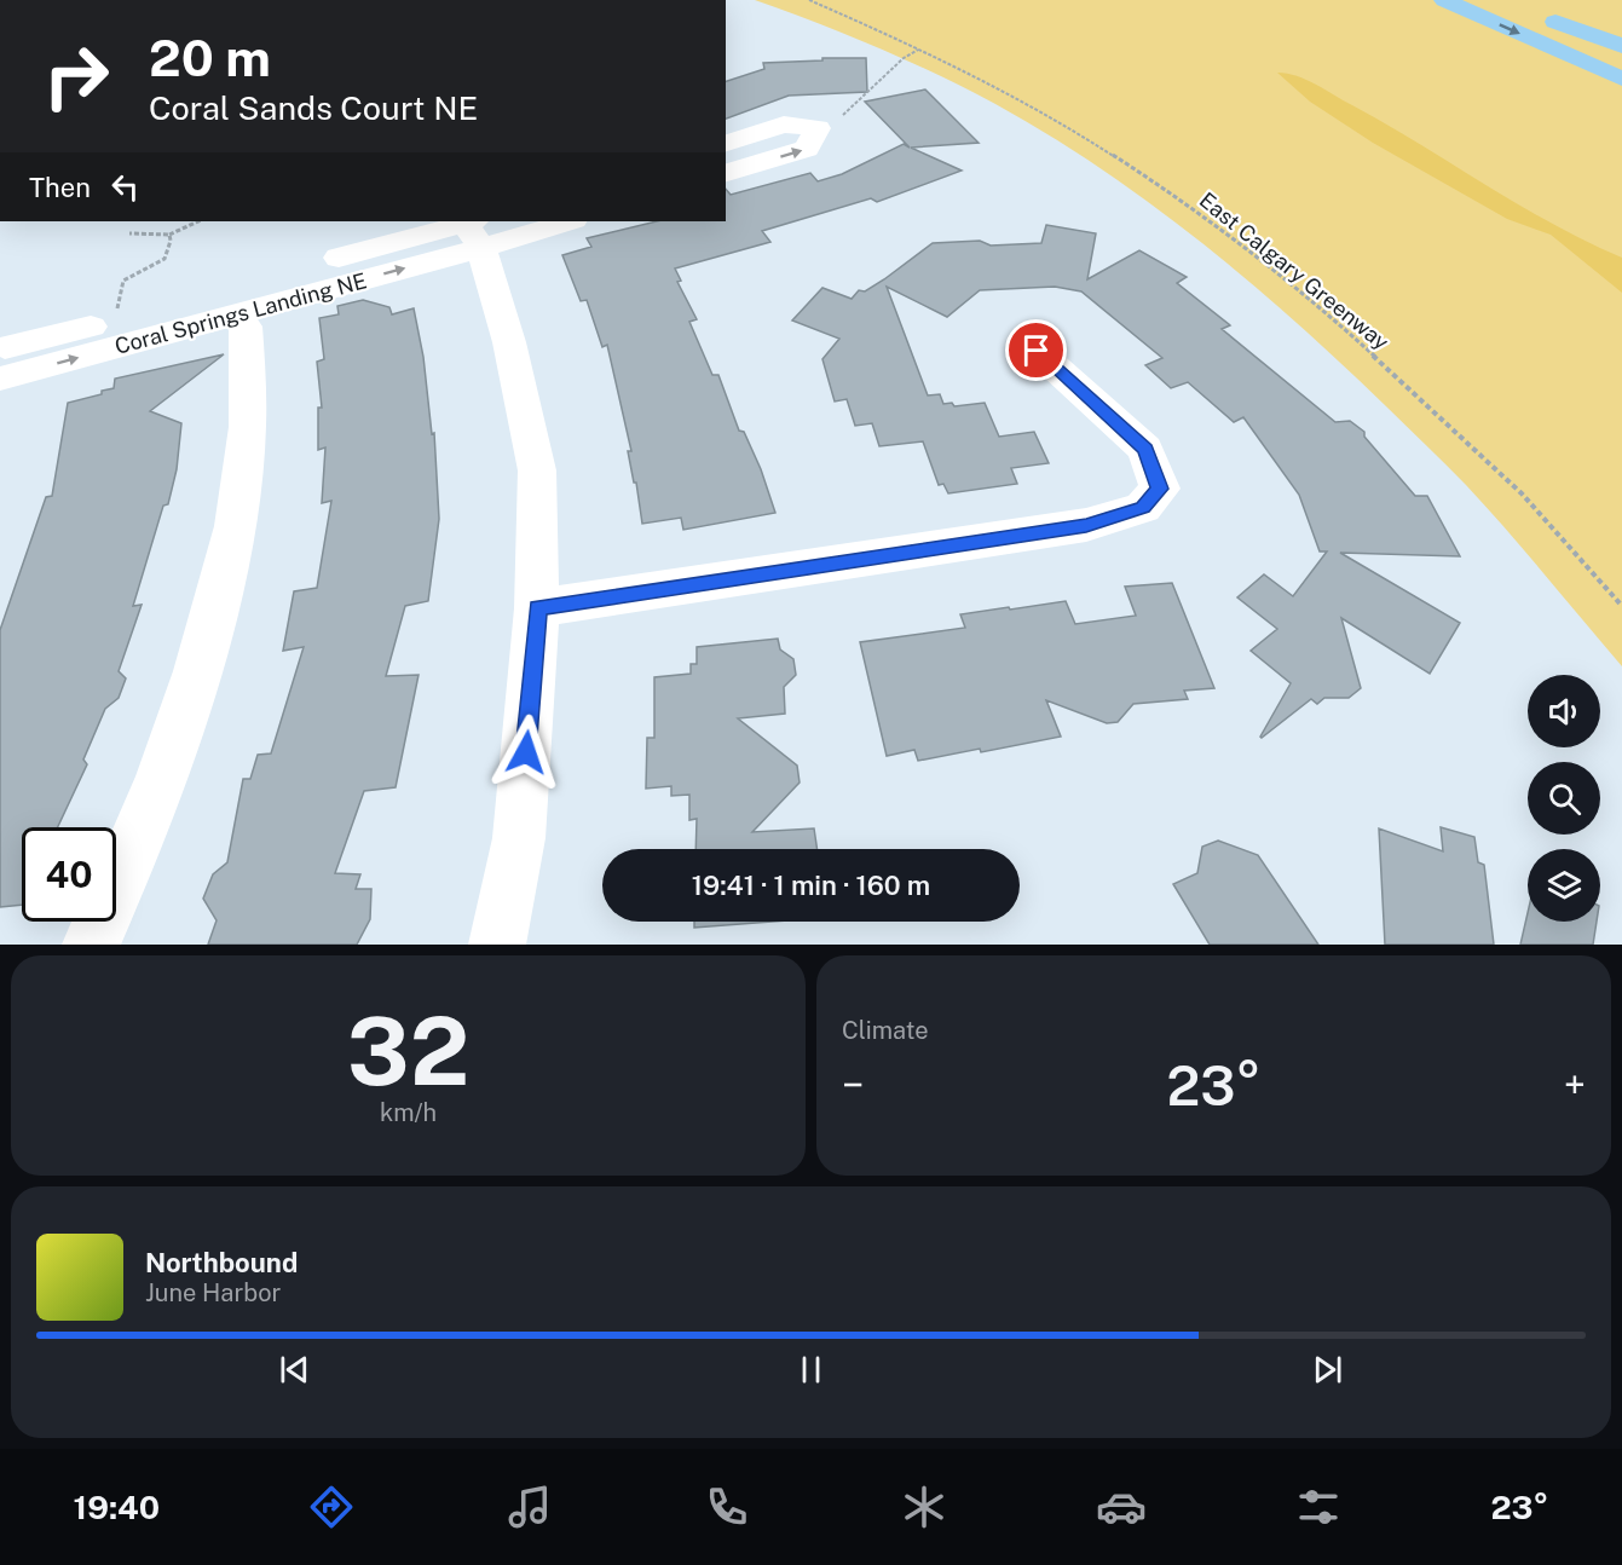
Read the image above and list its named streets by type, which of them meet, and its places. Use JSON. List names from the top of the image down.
{
  "streets": {
    "street": ["Coral Springs Landing NE"],
    "path": ["East Calgary Greenway"]
  },
  "page": {
    "turn": ["20 m", "Coral Sands Court NE"],
    "then": "Then",
    "limit": "40",
    "trip": "19:41 · 1 min · 160 m",
    "tile": [
      ["32", "km/h"],
      "Climate"
    ],
    "heat": ["−", "23°", "+"],
    "song": ["Northbound", "June Harbor"],
    "tabs": ["19:40", "23°"]
  }
}
